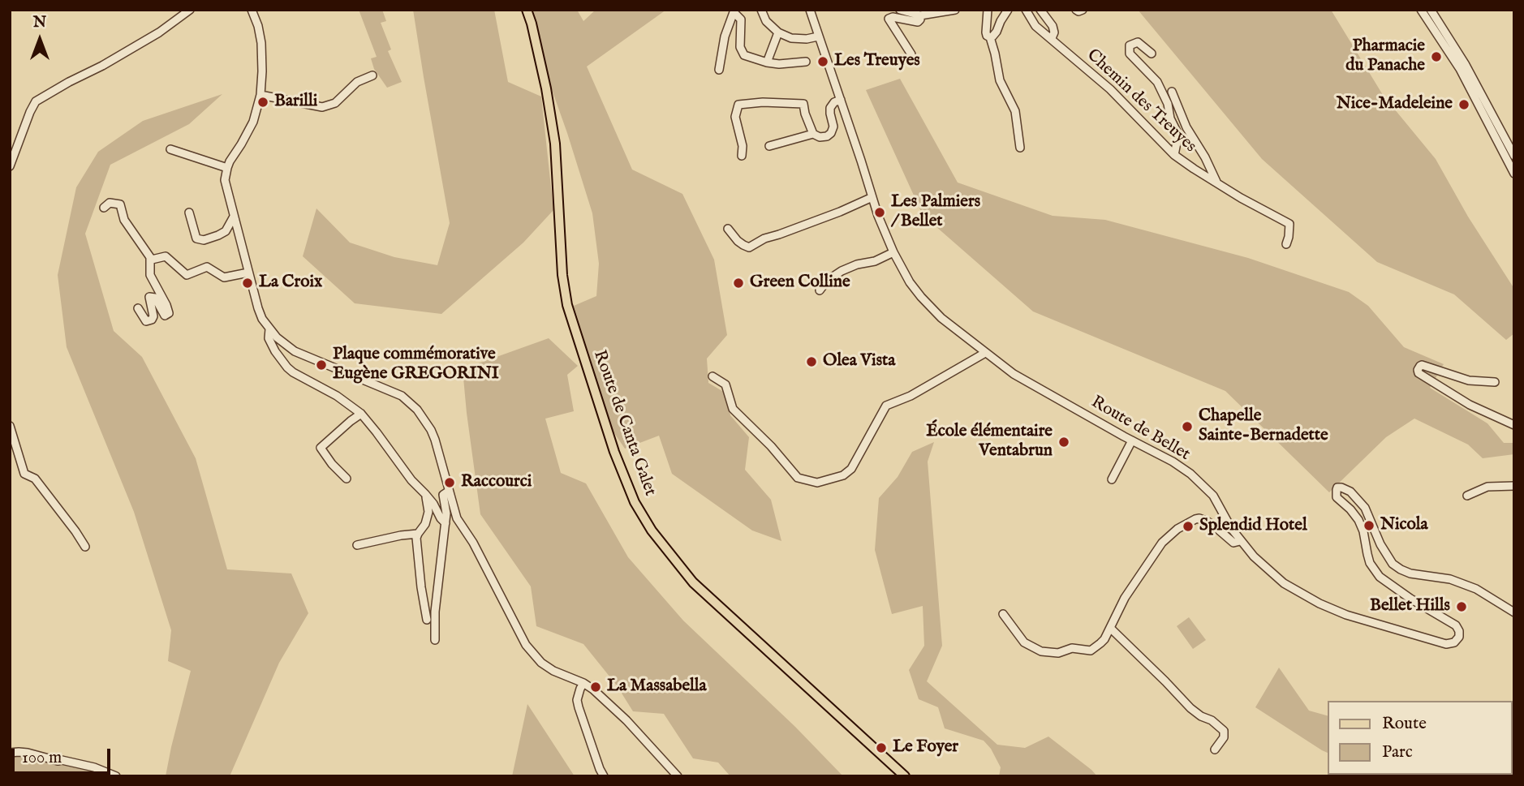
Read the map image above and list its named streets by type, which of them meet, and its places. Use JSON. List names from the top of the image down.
{
  "streets": {
    "main road": ["Route de Canta Galet"],
    "street": ["Chemin des Treuyes", "Route de Bellet"]
  },
  "places": [
    "Pharmacie du Panache",
    "Les Treuyes",
    "Barilli",
    "Nice-Madeleine",
    "Les Palmiers / Bellet",
    "La Croix",
    "Green Colline",
    "Olea Vista",
    "Plaque commémorative Eugène GREGORINI",
    "Chapelle Sainte-Bernadette",
    "École élémentaire Ventabrun",
    "Raccourci",
    "Nicola",
    "Splendid Hotel",
    "Bellet Hills",
    "La Massabella",
    "Le Foyer"
  ],
  "legend": ["Route", "Parc"],
  "scale_bar": "100 m",
  "north": "top"
}
